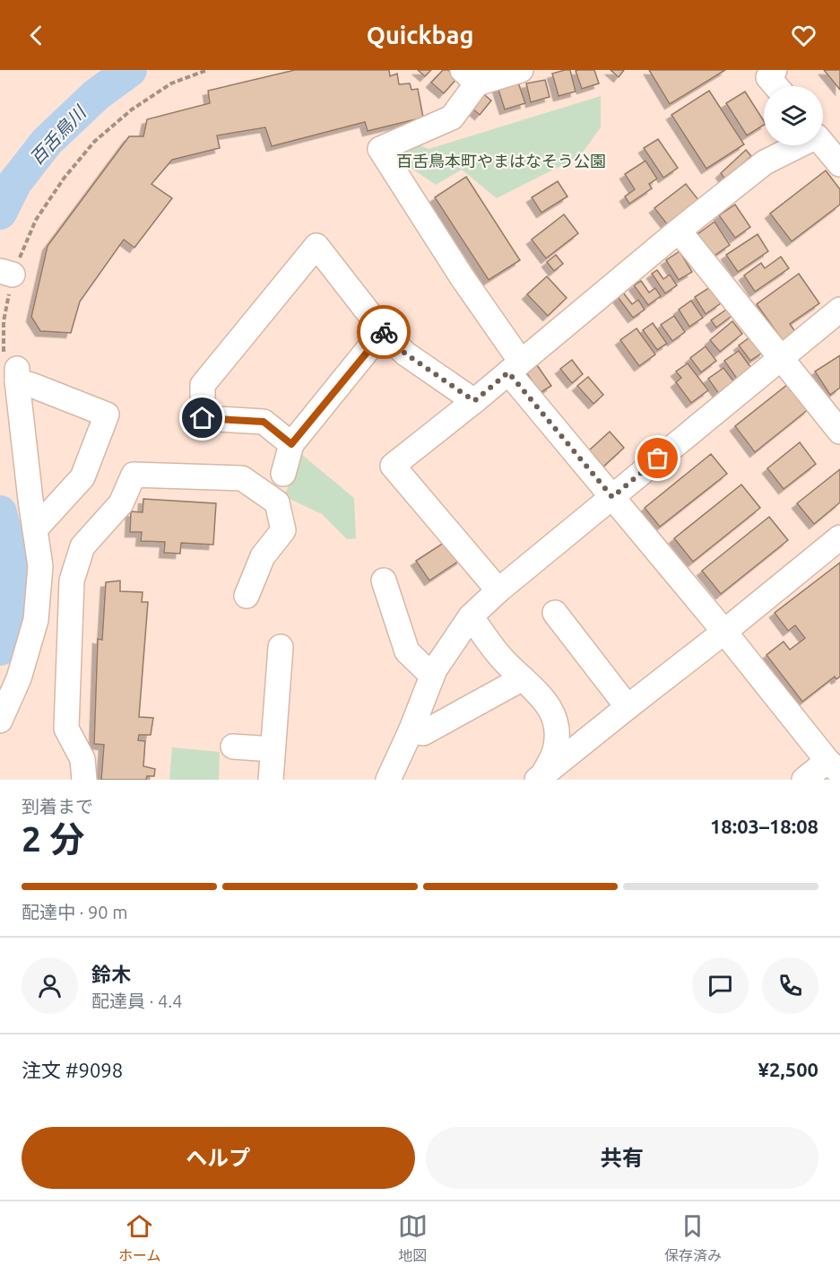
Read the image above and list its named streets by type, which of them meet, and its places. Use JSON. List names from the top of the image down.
{
  "water": ["百舌鳥川"],
  "parks": ["百舌鳥本町やまはなそう公園"],
  "page": {
    "header": "Quickbag",
    "heading": ["2 分", "到着まで", "18:03–18:08"],
    "panel": [
      "鈴木",
      "配達員 · 4.4",
      "注文 #9098",
      "¥2,500"
    ],
    "bar": "配達中 · 90 m",
    "buttons": ["ヘルプ", "共有"],
    "tabs": ["ホーム", "地図", "保存済み"]
  }
}
